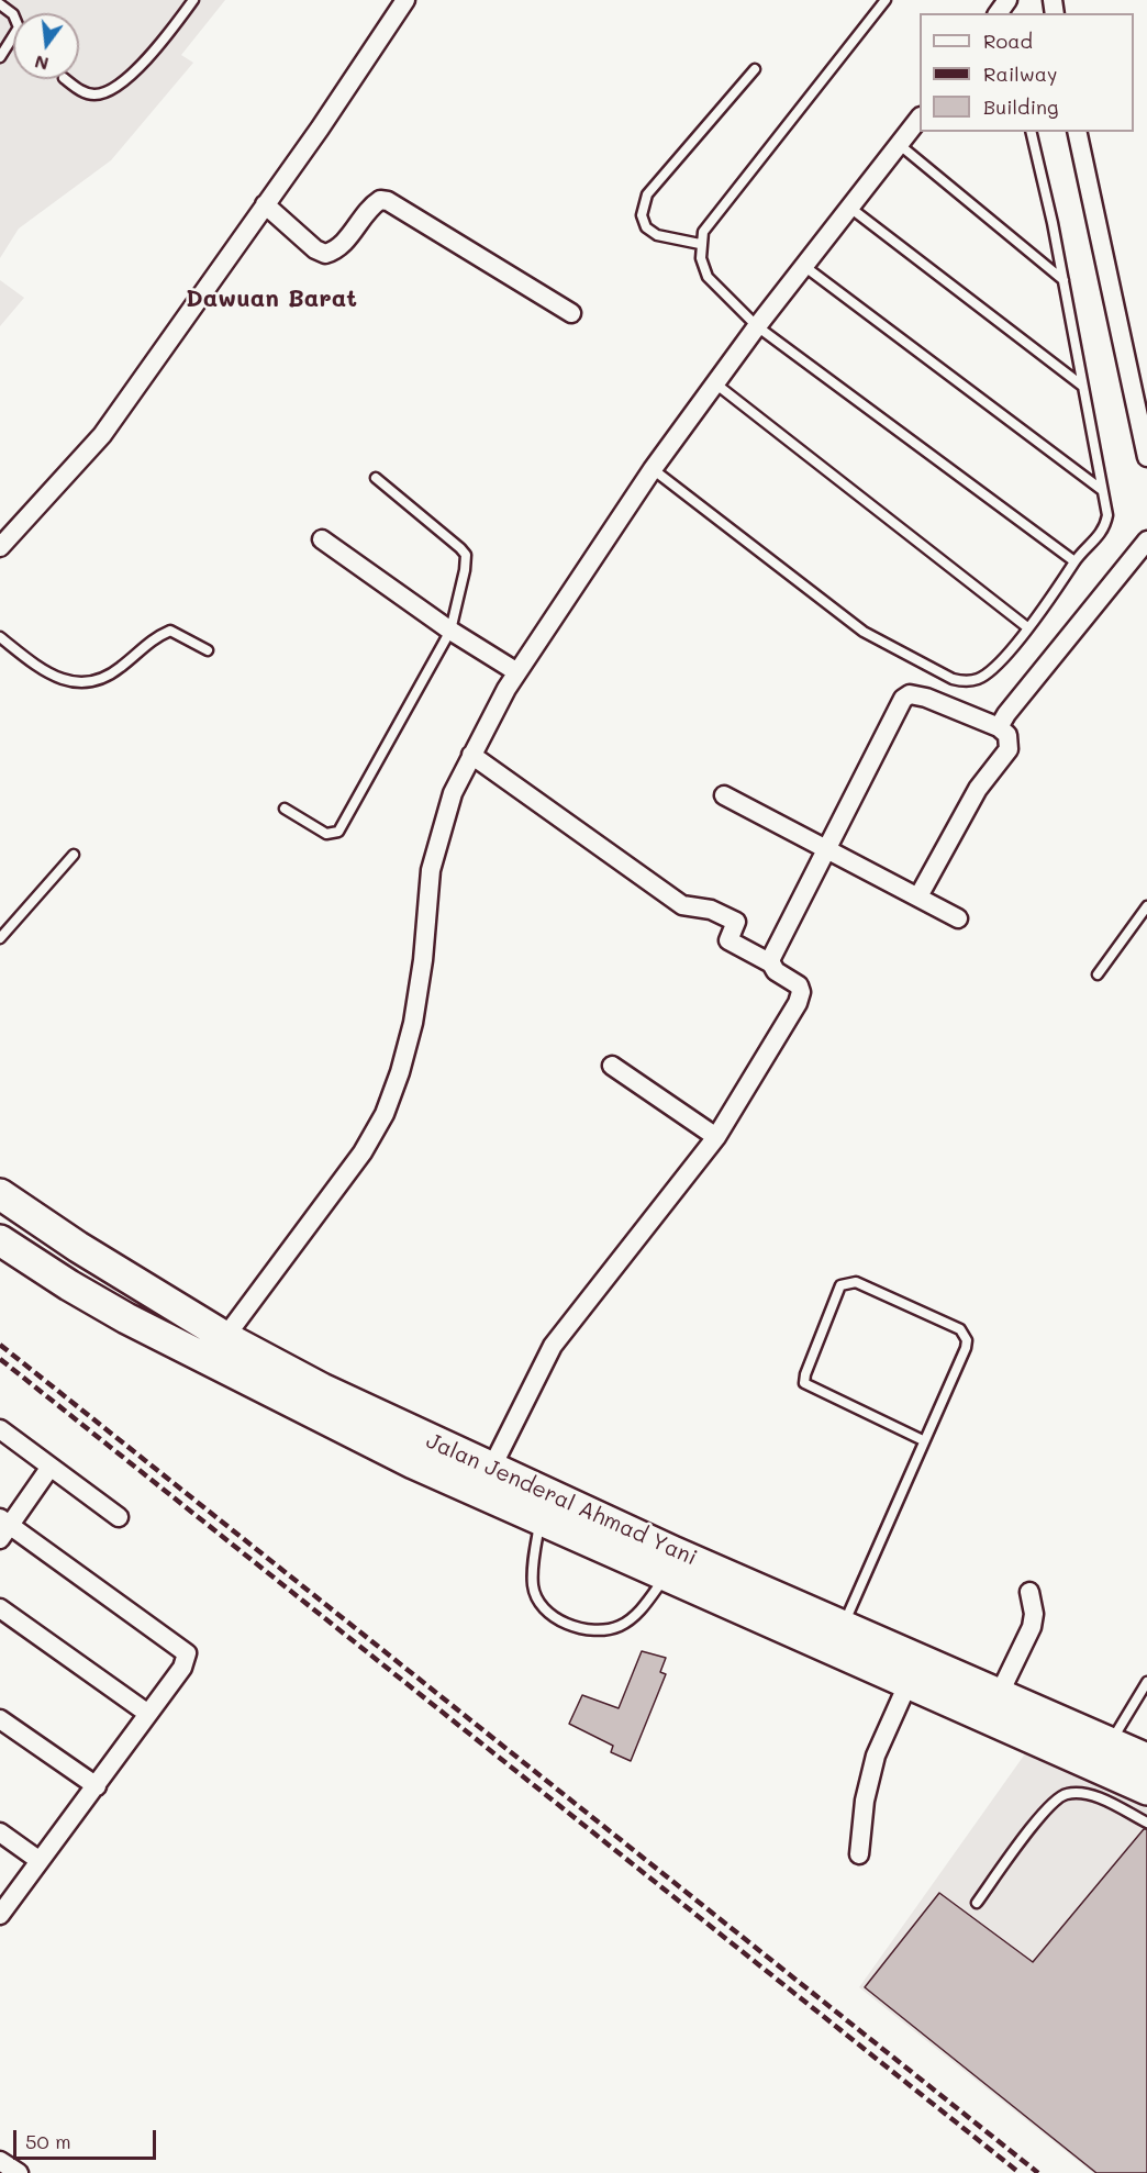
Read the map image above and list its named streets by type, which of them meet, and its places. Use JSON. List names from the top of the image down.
{
  "streets": {
    "highway": ["Jalan Jenderal Ahmad Yani"]
  },
  "districts": ["Dawuan Barat"],
  "legend": ["Road", "Railway", "Building"],
  "scale_bar": "50 m",
  "north": "bottom"
}
